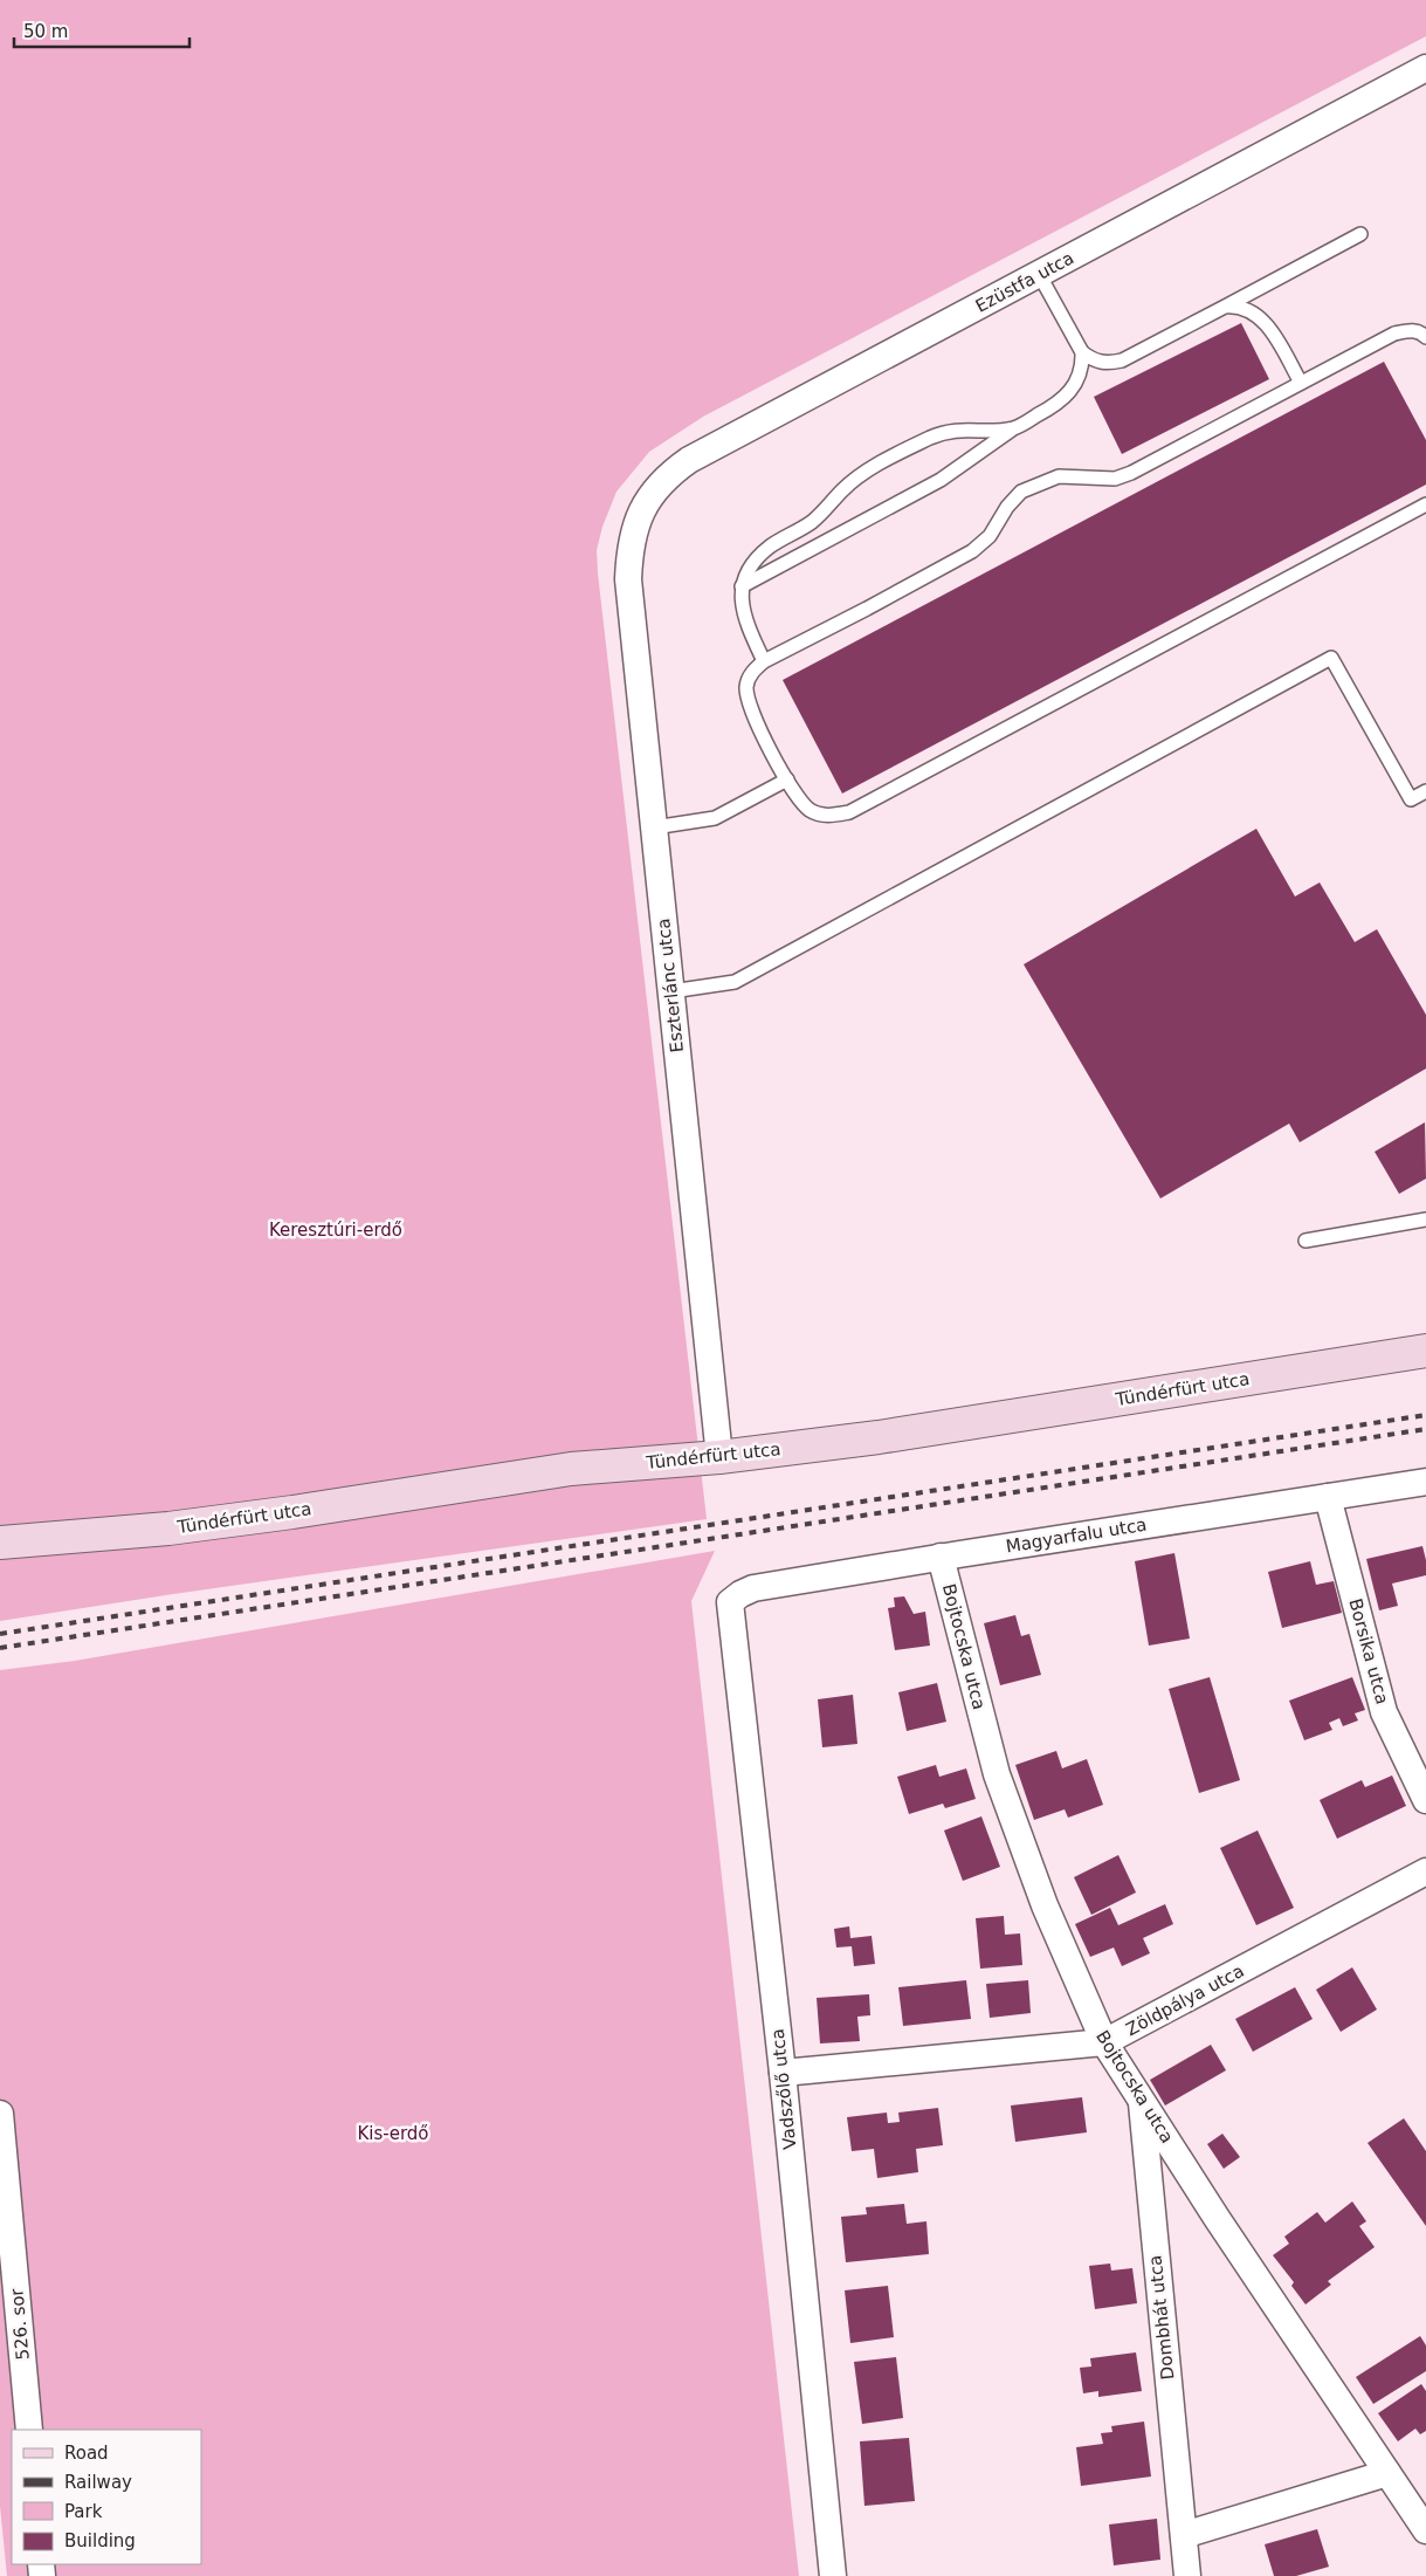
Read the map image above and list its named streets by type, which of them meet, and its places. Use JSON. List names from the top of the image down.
{
  "streets": {
    "street": [
      "Ezüstfa utca",
      "Eszterlánc utca",
      "Tündérfürt utca",
      "Magyarfalu utca",
      "Bojtocska utca",
      "Borsika utca",
      "Zöldpálya utca",
      "Vadszőlő utca",
      "Dombhát utca",
      "526. sor"
    ]
  },
  "crossings": [
    ["Ezüstfa utca", "Eszterlánc utca"],
    ["Eszterlánc utca", "Tündérfürt utca"],
    ["Magyarfalu utca", "Bojtocska utca"],
    ["Magyarfalu utca", "Borsika utca"],
    ["Magyarfalu utca", "Vadszőlő utca"],
    ["Bojtocska utca", "Zöldpálya utca"],
    ["Bojtocska utca", "Dombhát utca"],
    ["Zöldpálya utca", "Vadszőlő utca"]
  ],
  "parks": ["Keresztúri-erdő", "Kis-erdő"],
  "legend": [
    "Road",
    "Railway",
    "Park",
    "Building"
  ],
  "scale_bar": "50 m"
}
